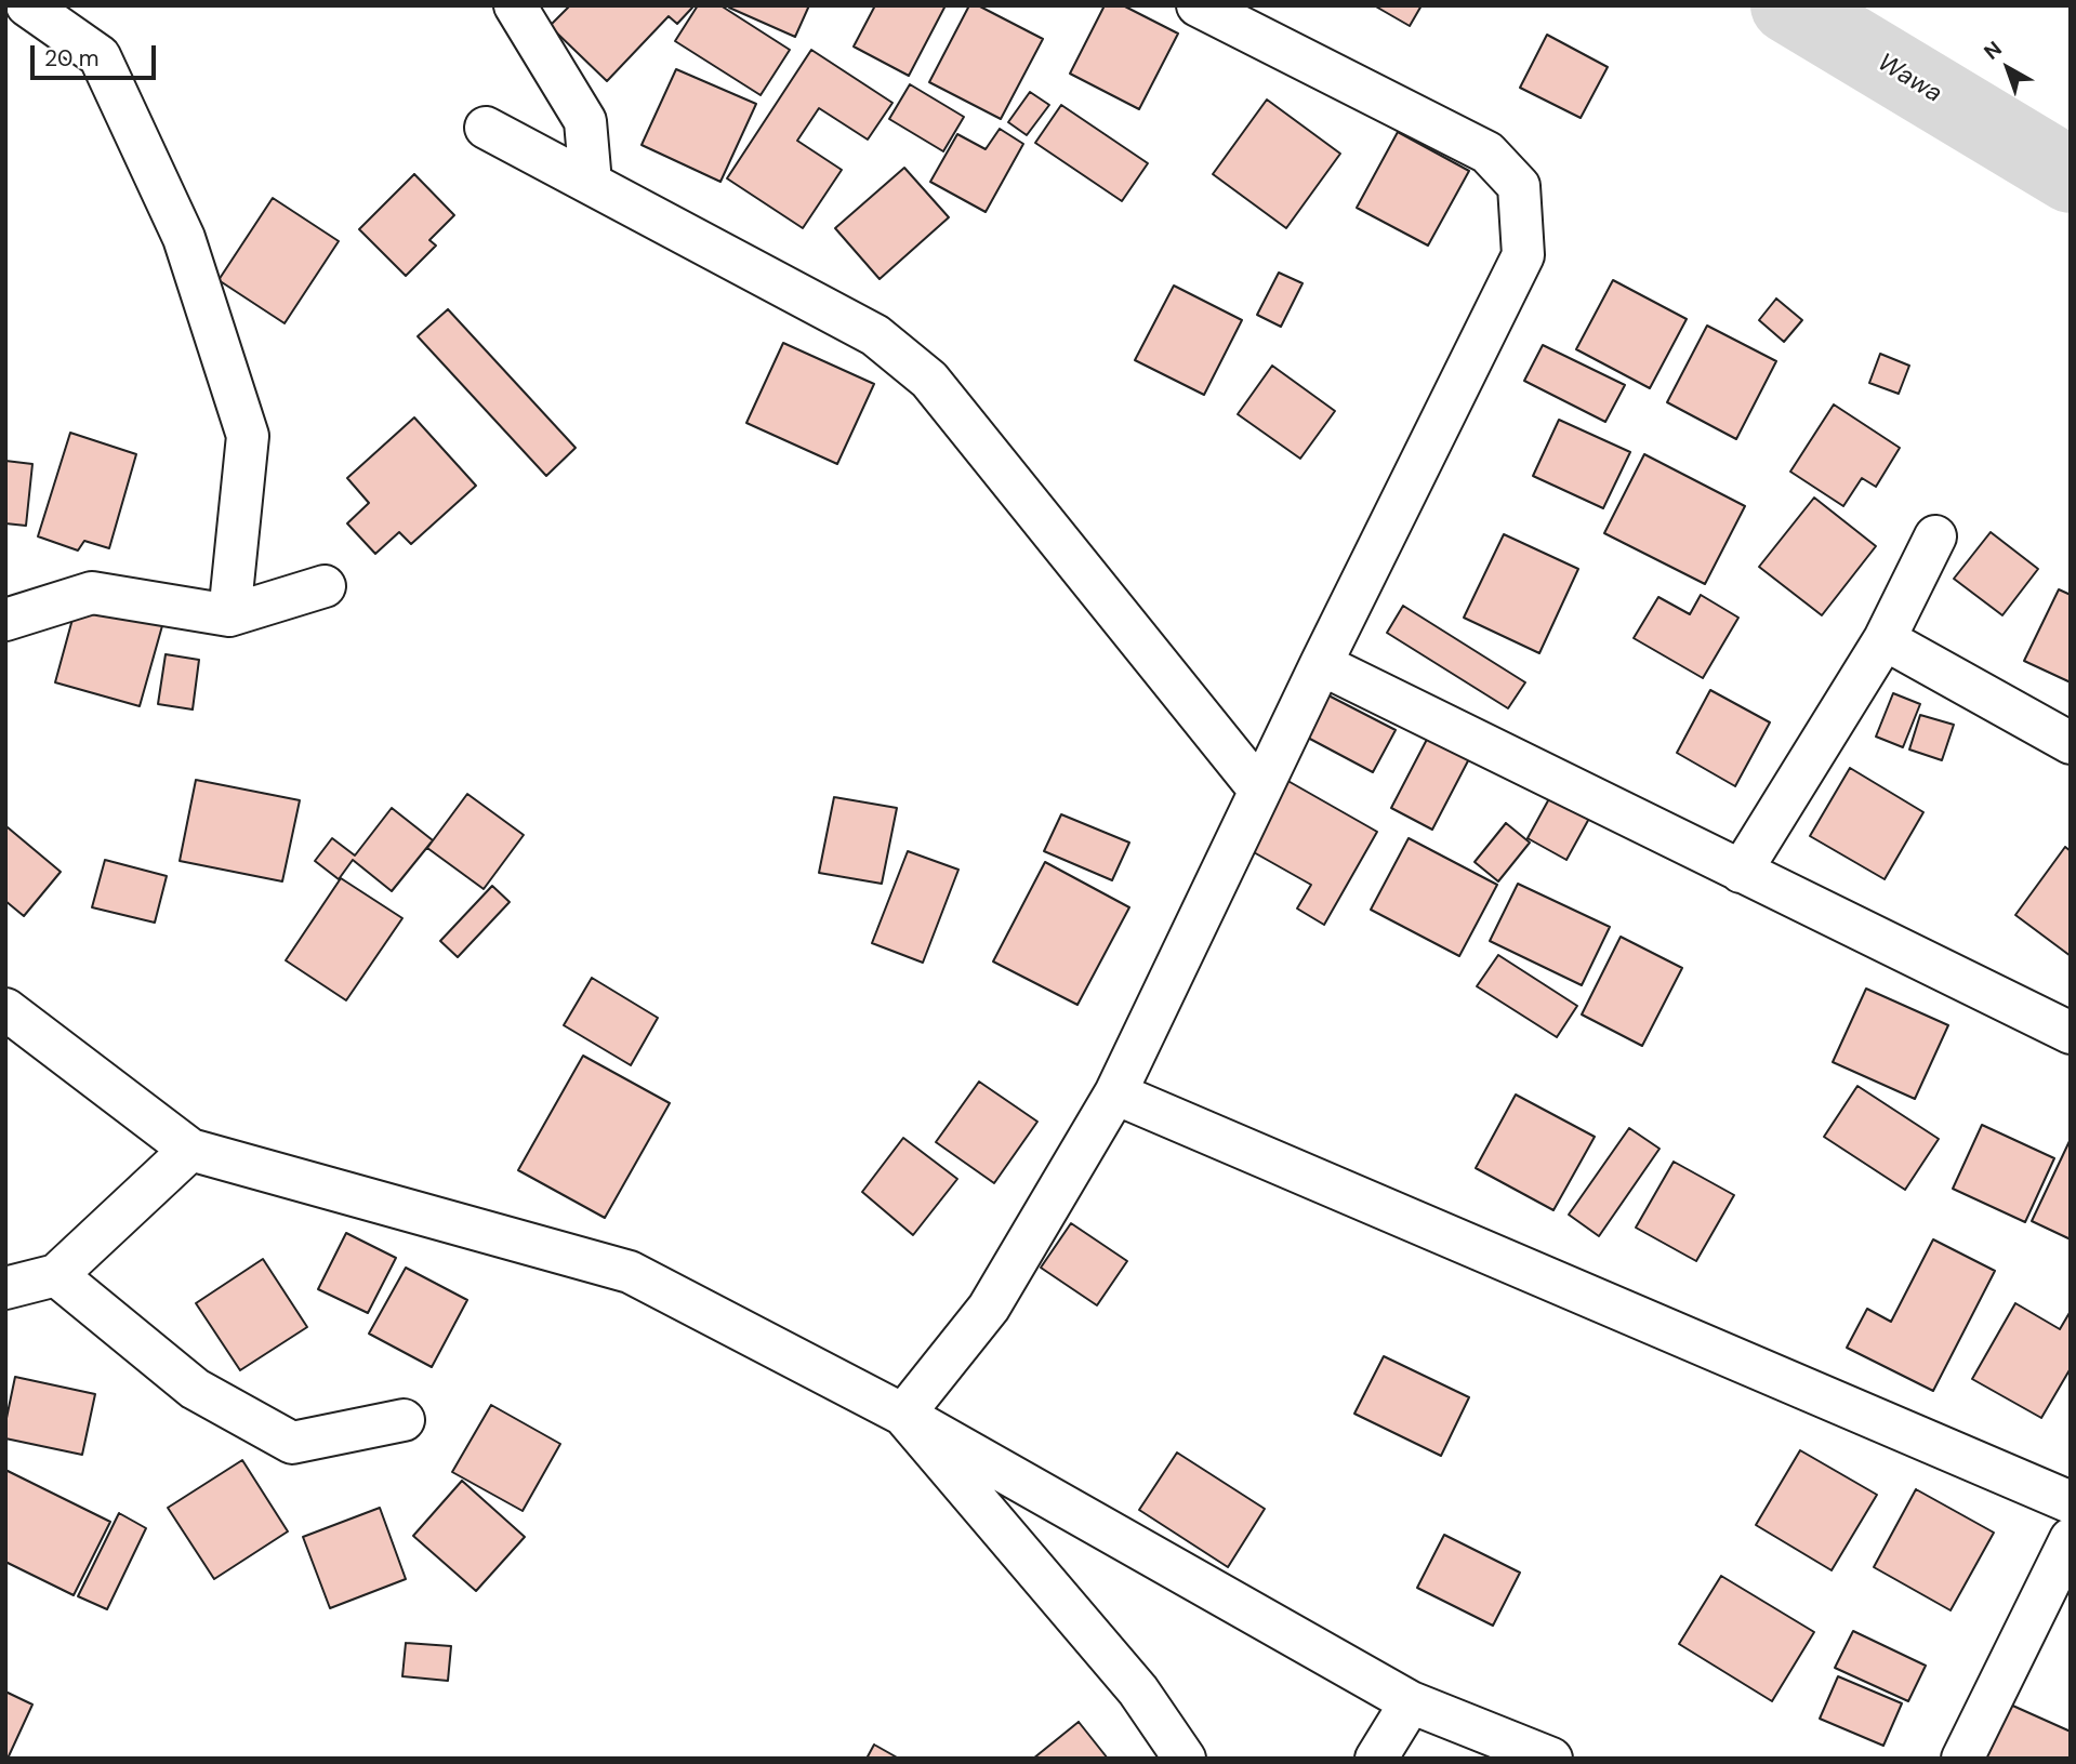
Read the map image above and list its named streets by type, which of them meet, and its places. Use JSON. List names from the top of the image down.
{
  "water": ["Wawa"],
  "scale_bar": "20 m",
  "north": "top left"
}
